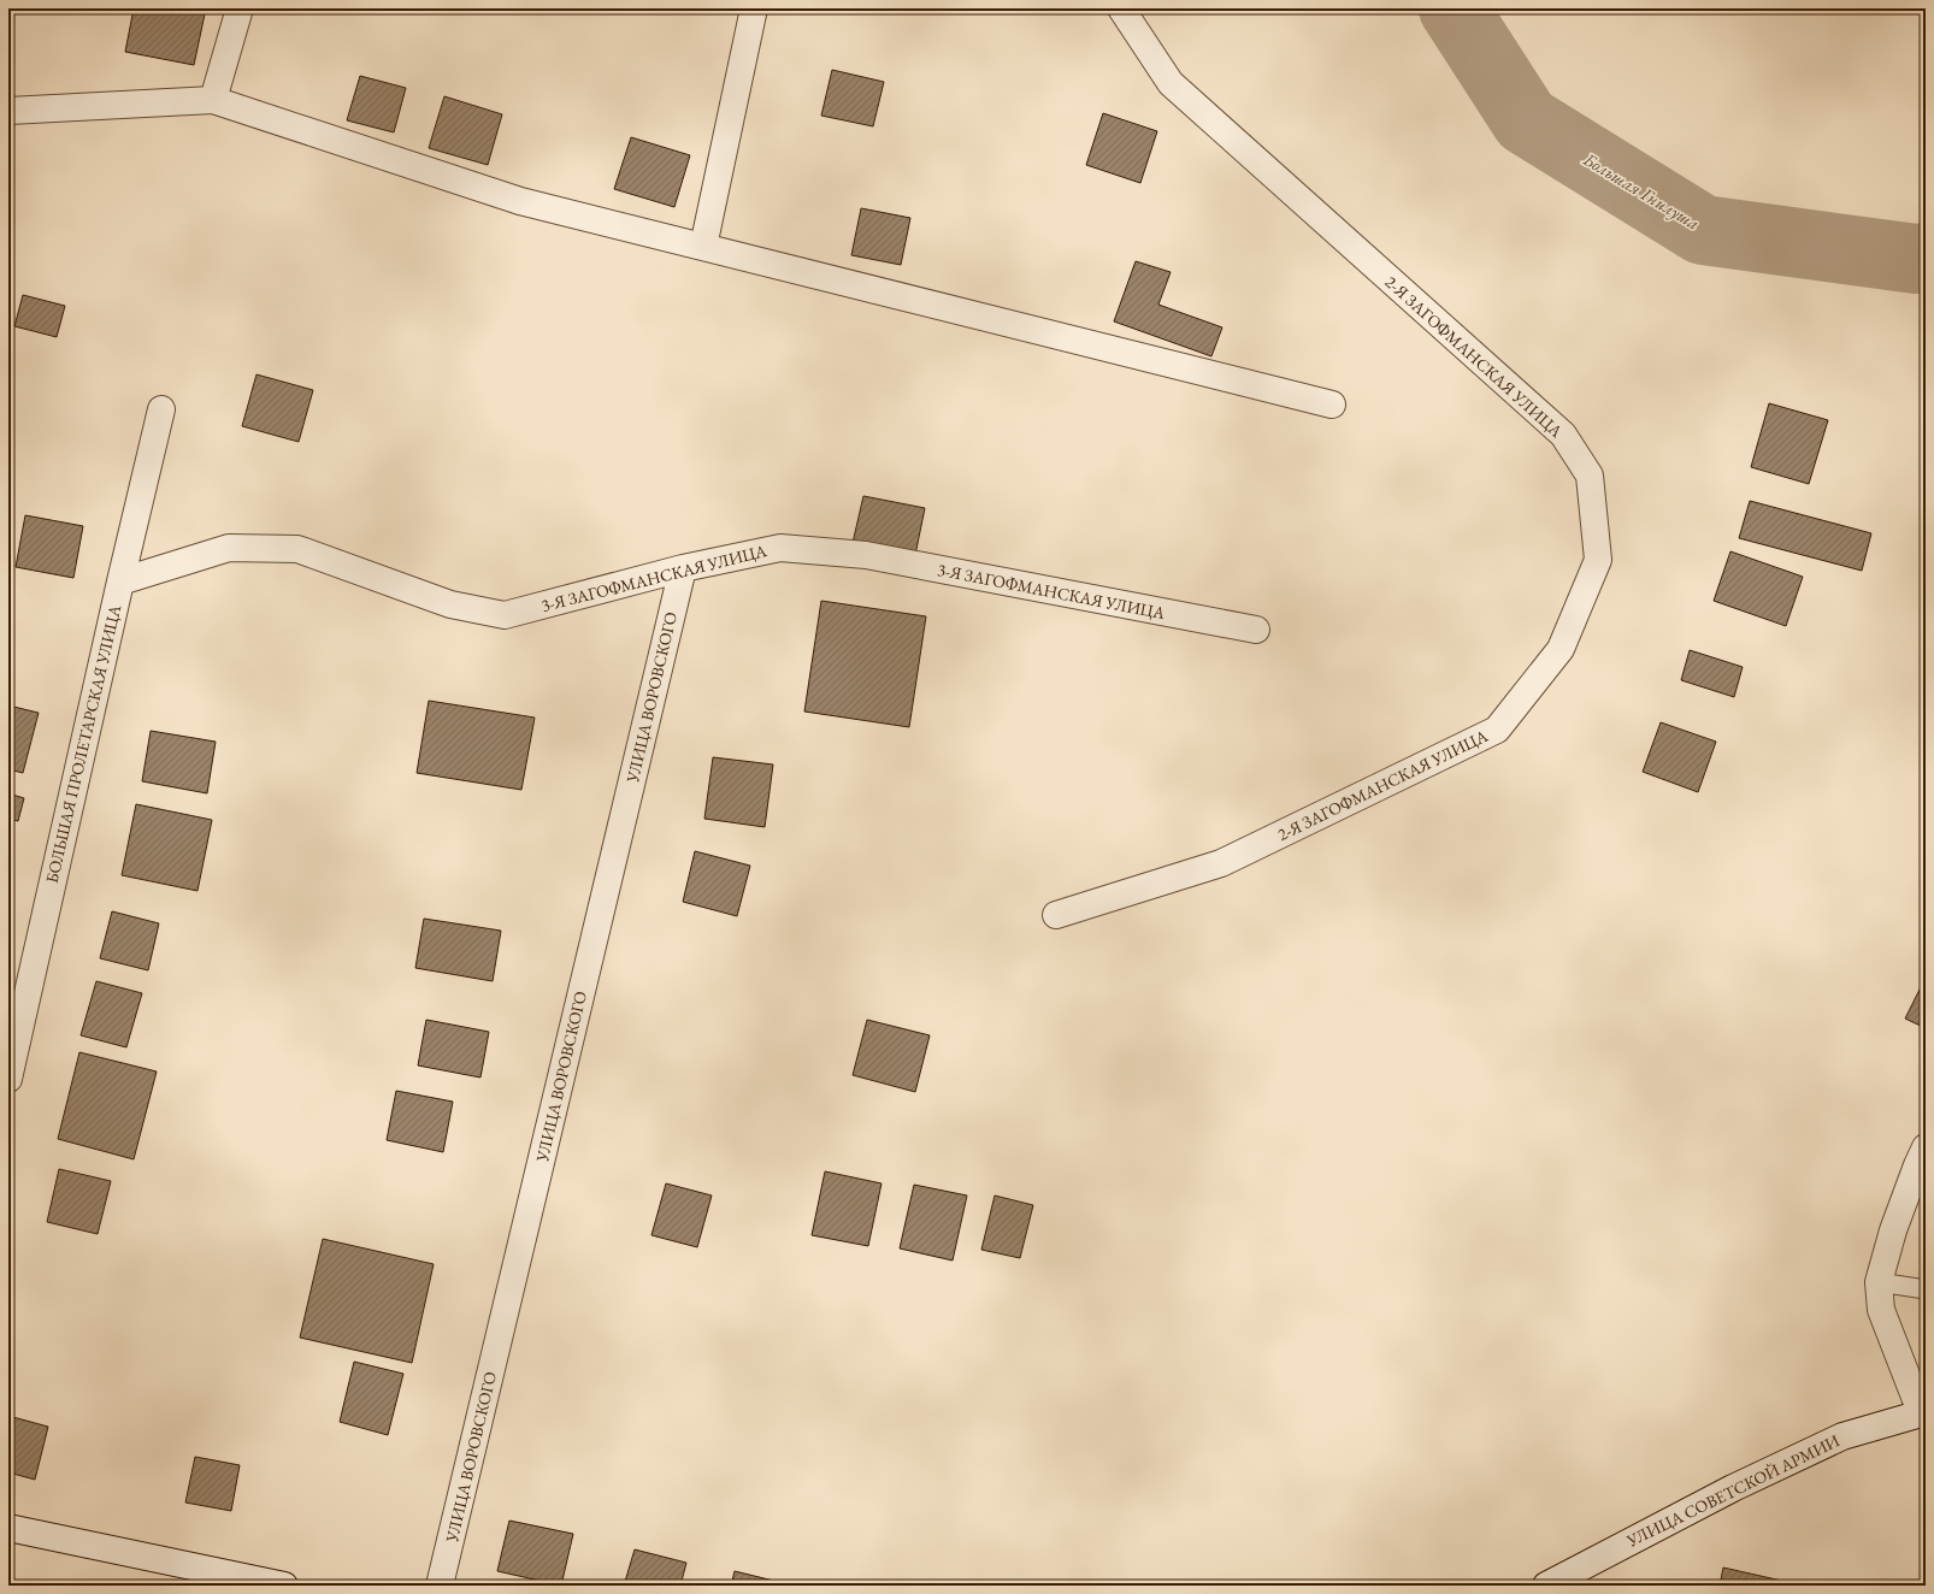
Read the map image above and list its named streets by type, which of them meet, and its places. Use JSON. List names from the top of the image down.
{
  "streets": {
    "street": [
      "2-Я ЗАГОФМАНСКАЯ УЛИЦА",
      "3-Я ЗАГОФМАНСКАЯ УЛИЦА",
      "УЛИЦА ВОРОВСКОГО",
      "БОЛЬШАЯ ПРОЛЕТАРСКАЯ УЛИЦА",
      "УЛИЦА СОВЕТСКОЙ АРМИИ"
    ]
  },
  "crossings": [
    ["3-Я ЗАГОФМАНСКАЯ УЛИЦА", "УЛИЦА ВОРОВСКОГО"],
    ["3-Я ЗАГОФМАНСКАЯ УЛИЦА", "БОЛЬШАЯ ПРОЛЕТАРСКАЯ УЛИЦА"]
  ],
  "water": ["Большая Гнилуша"]
}
